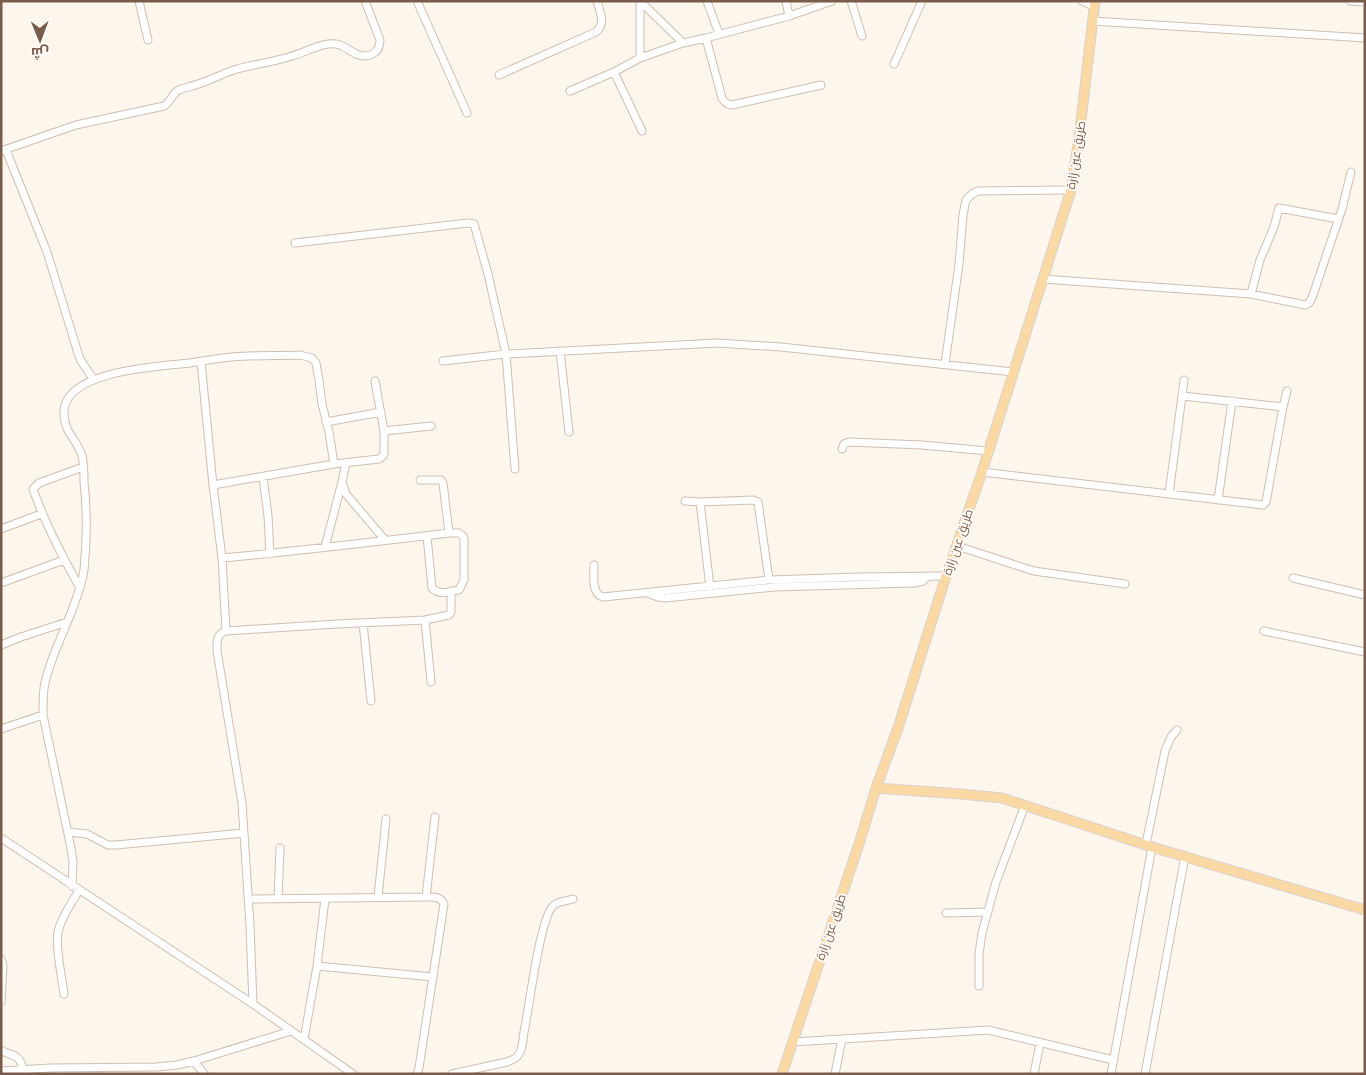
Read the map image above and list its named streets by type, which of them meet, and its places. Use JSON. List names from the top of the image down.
{
  "streets": {
    "main road": ["طريق عين زارة"]
  },
  "north": "bottom"
}
